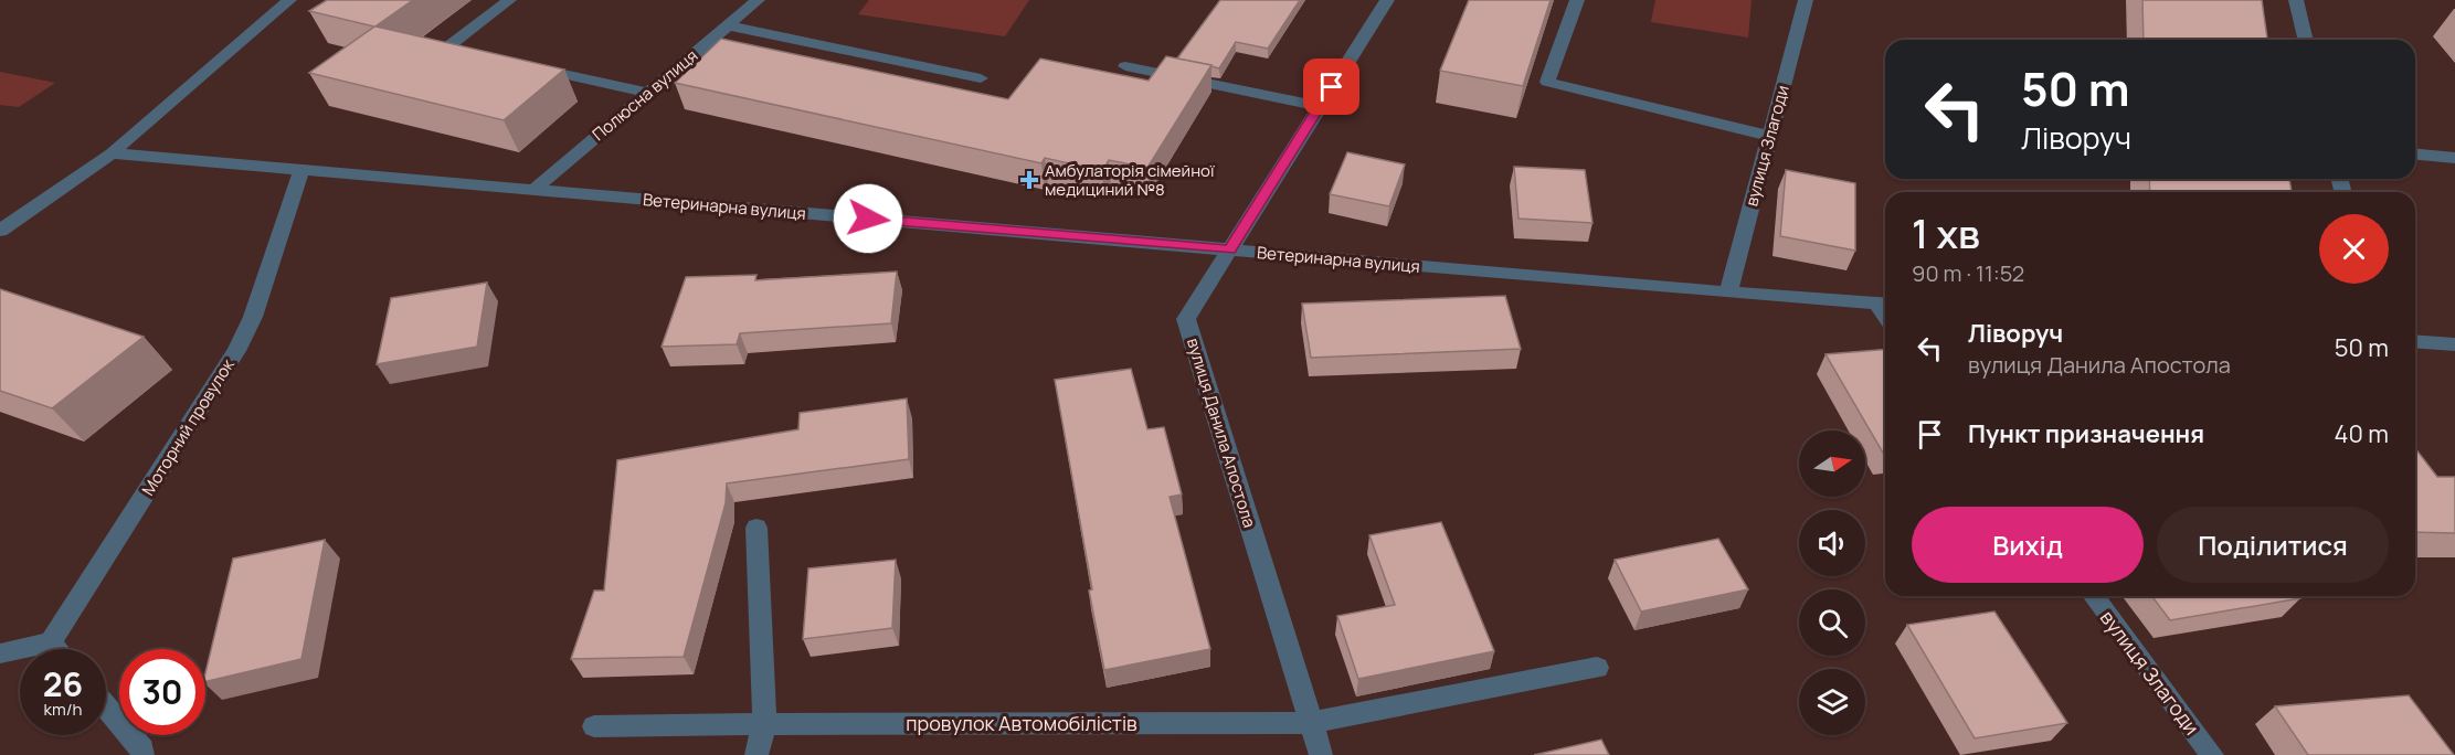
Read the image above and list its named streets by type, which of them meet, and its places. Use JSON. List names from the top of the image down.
{
  "streets": {
    "street": [
      "Полюсна вулиця",
      "вулиця Злагоди",
      "Ветеринарна вулиця",
      "Моторний провулок",
      "вулиця Данила Апостола",
      "провулок Автомобілістів"
    ]
  },
  "crossings": [
    ["Полюсна вулиця", "Ветеринарна вулиця"],
    ["вулиця Злагоди", "Ветеринарна вулиця"],
    ["Ветеринарна вулиця", "Моторний провулок"],
    ["Ветеринарна вулиця", "вулиця Данила Апостола"],
    ["вулиця Данила Апостола", "провулок Автомобілістів"]
  ],
  "places": {
    "health": ["Амбулаторія сімейної медициний №8"]
  },
  "north": "right",
  "page": {
    "turn": ["50 m", "Ліворуч"],
    "heading": ["1 хв", "90 m · 11:52"],
    "list": [
      {
        "name": "Ліворуч",
        "note": "вулиця Данила Апостола",
        "value": "50 m"
      },
      {
        "name": "Пункт призначення",
        "value": "40 m"
      }
    ],
    "buttons": ["Вихід", "Поділитися"],
    "speed": "26 km/h",
    "limit": "30"
  }
}
